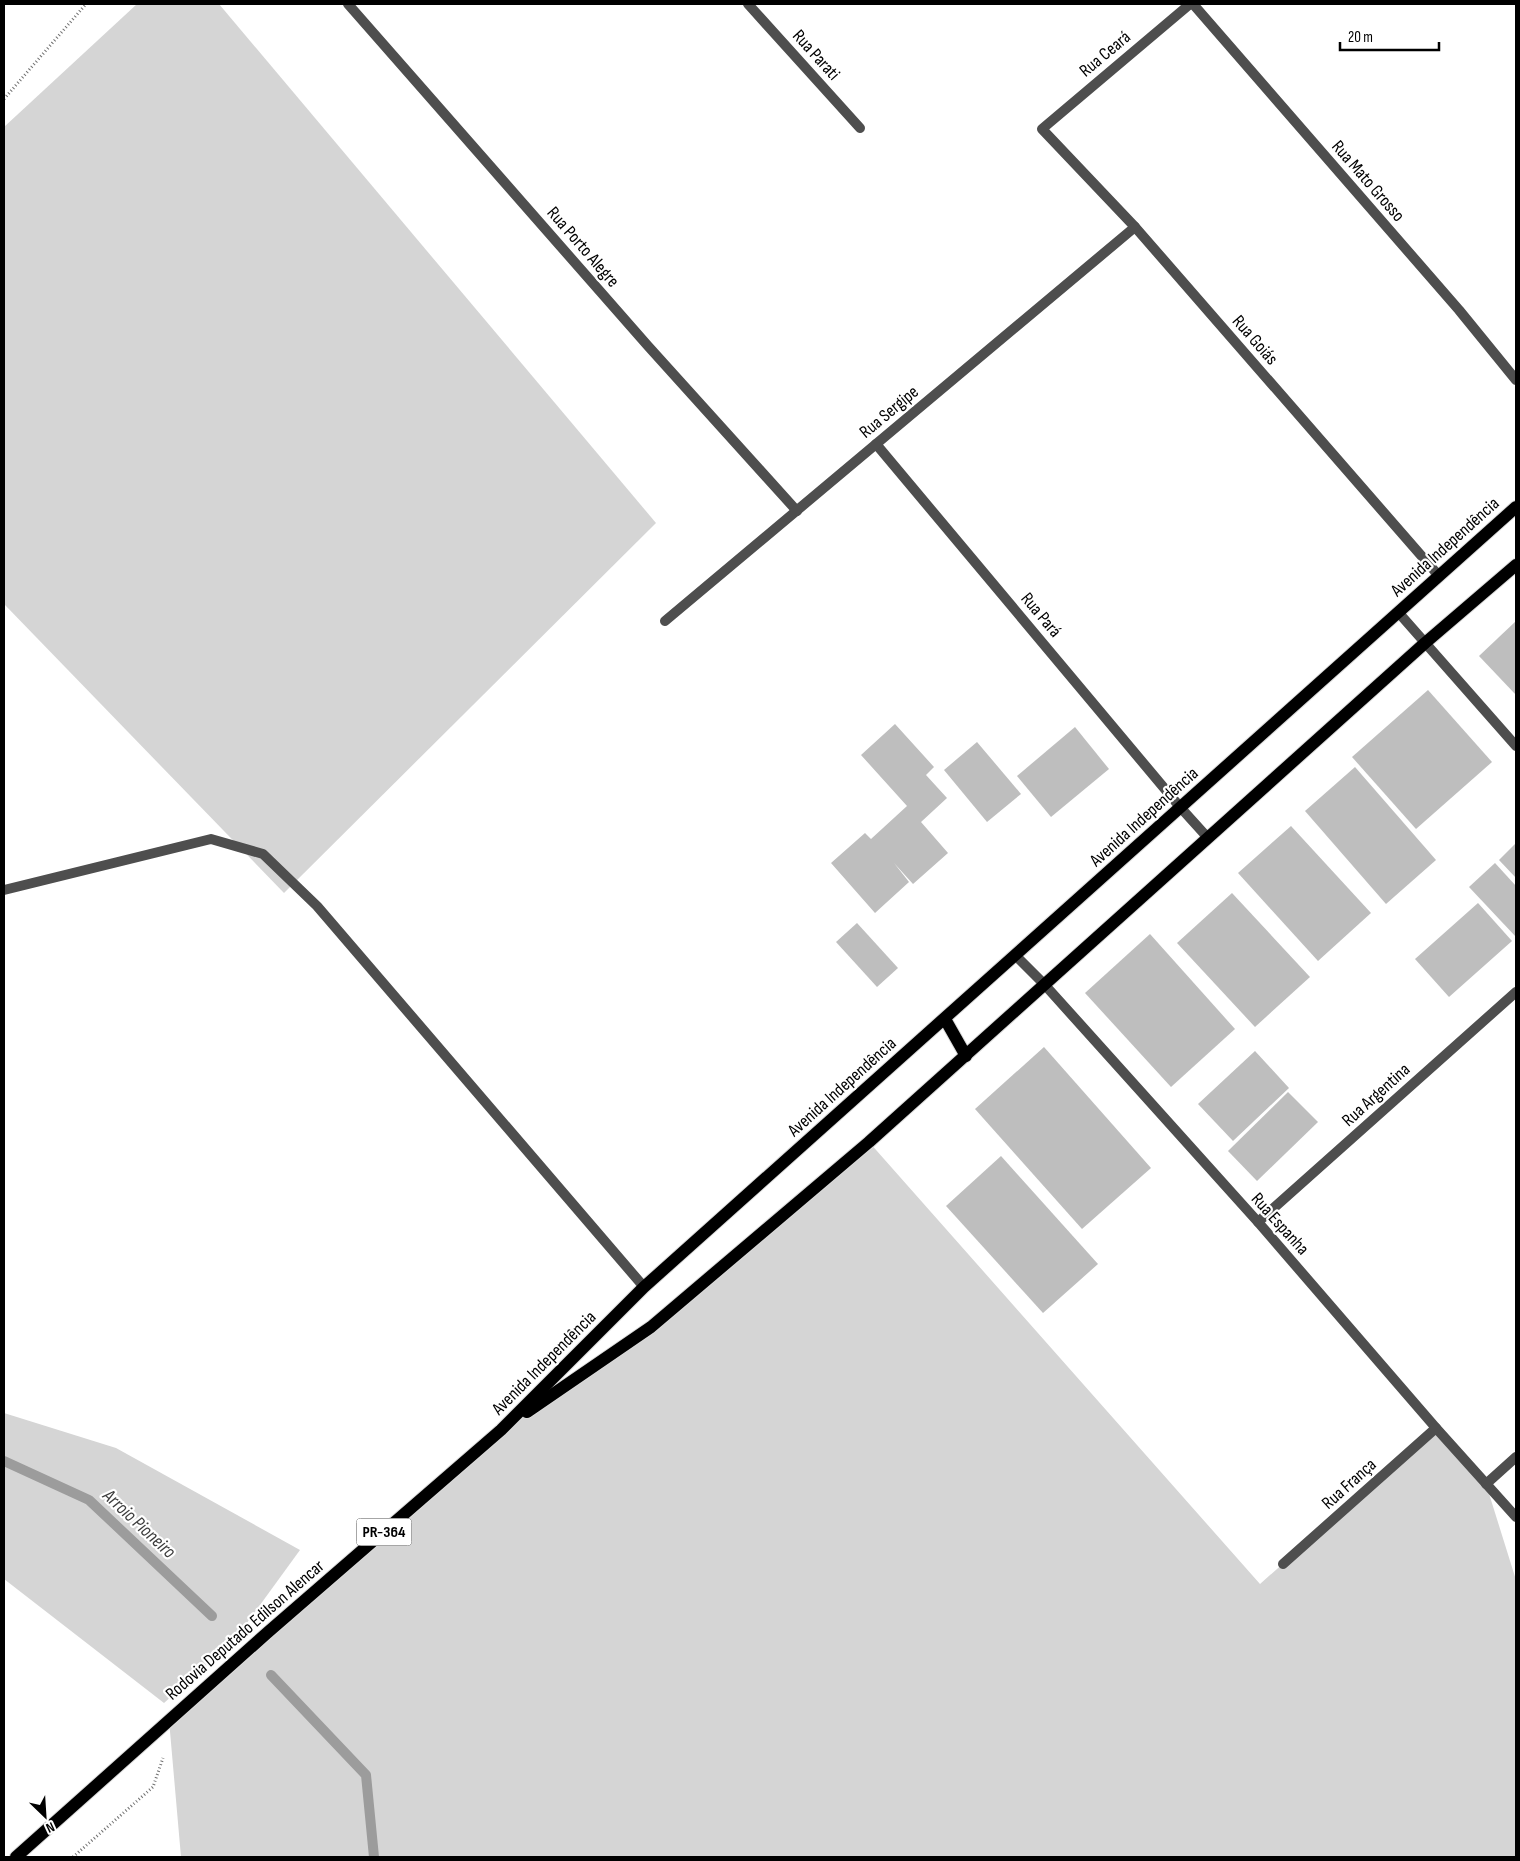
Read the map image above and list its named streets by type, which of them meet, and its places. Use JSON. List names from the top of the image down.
{
  "streets": {
    "main road": ["Avenida Independência", "PR-364", "Rodovia Deputado Edilson Alencar"],
    "street": [
      "Rua Ceará",
      "Rua Parati",
      "Rua Mato Grosso",
      "Rua Porto Alegre",
      "Rua Goiás",
      "Rua Sergipe",
      "Rua Pará",
      "Rua Argentina",
      "Rua Espanha",
      "Rua França"
    ]
  },
  "crossings": [
    ["Rua Ceará", "Rua Mato Grosso"],
    ["Rua Ceará", "Rua Goiás"],
    ["Rua Porto Alegre", "Rua Sergipe"],
    ["Rua Goiás", "Rua Sergipe"],
    ["Rua Goiás", "Avenida Independência"],
    ["Rua Sergipe", "Rua Pará"],
    ["Avenida Independência", "Rua Pará"],
    ["Avenida Independência", "Rua Espanha"],
    ["Avenida Independência", "Rodovia Deputado Edilson Alencar"],
    ["Rua Argentina", "Rua Espanha"],
    ["Rua Espanha", "Rua França"]
  ],
  "water": ["Arroio Pioneiro"],
  "scale_bar": "20 m",
  "north": "bottom right"
}
